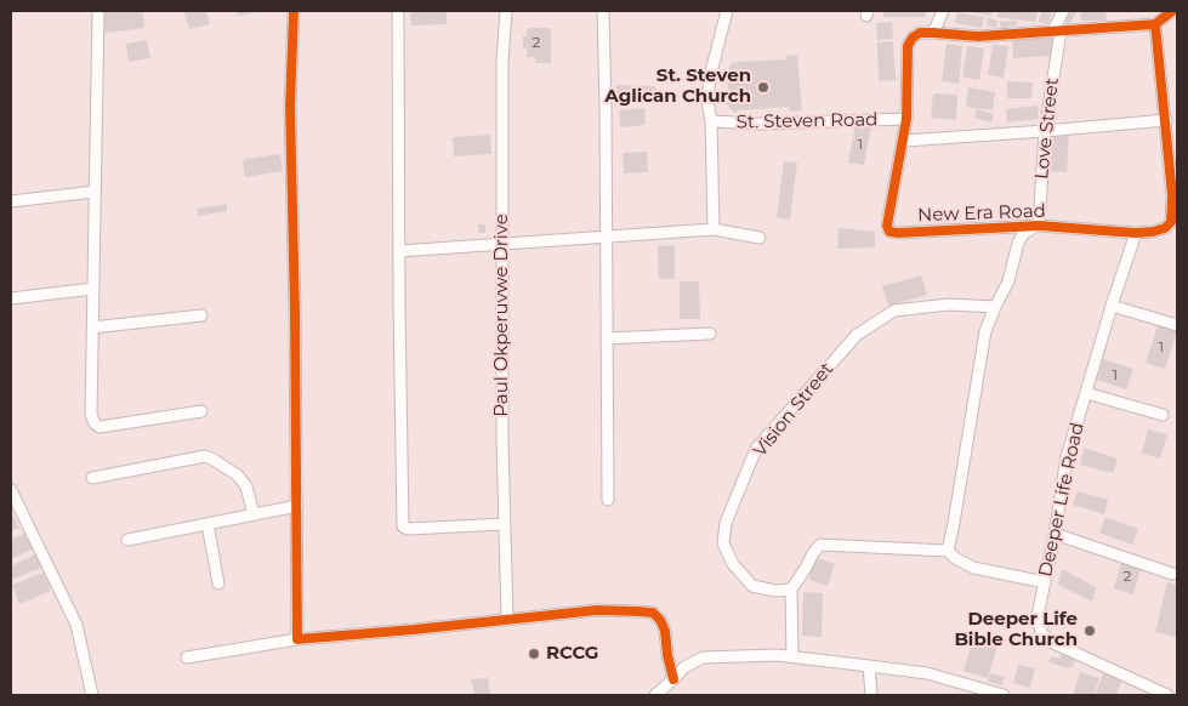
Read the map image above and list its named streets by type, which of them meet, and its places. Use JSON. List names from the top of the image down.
{
  "streets": {
    "street": [
      "St. Steven Road",
      "Love Street",
      "New Era Road",
      "Paul Okperuvwe Drive",
      "Vision Street",
      "Deeper Life Road"
    ]
  },
  "crossings": [
    ["St. Steven Road", "New Era Road"],
    ["Love Street", "New Era Road"],
    ["New Era Road", "Deeper Life Road"]
  ],
  "places": ["St. Steven Aglican Church", "Deeper Life Bible Church", "RCCG"],
  "house_numbers": [
    "2",
    "1",
    "1",
    "1",
    "2"
  ]
}
